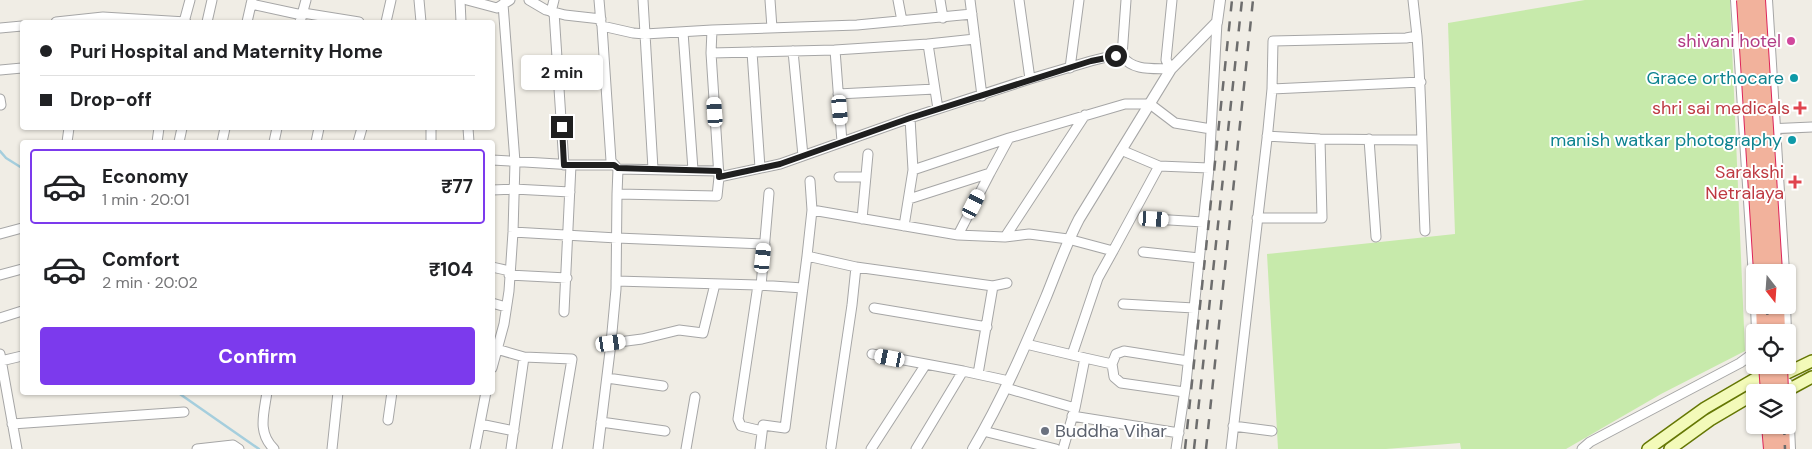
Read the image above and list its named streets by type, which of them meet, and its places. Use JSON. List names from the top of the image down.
{
  "places": {
    "other": [
      "shivani hotel",
      "Grace orthocare",
      "manish watkar photography",
      "Buddha Vihar"
    ],
    "health": ["shri sai medicals", "Sarakshi Netralaya"]
  },
  "north": "bottom",
  "page": {
    "banner": ["Puri Hospital and Maternity Home", "Drop-off"],
    "bubble": "2 min",
    "list": [
      {
        "name": "Economy",
        "note": "1 min · 20:01",
        "value": "₹77"
      },
      {
        "name": "Comfort",
        "note": "2 min · 20:02",
        "value": "₹104"
      }
    ],
    "buttons": "Confirm"
  }
}
